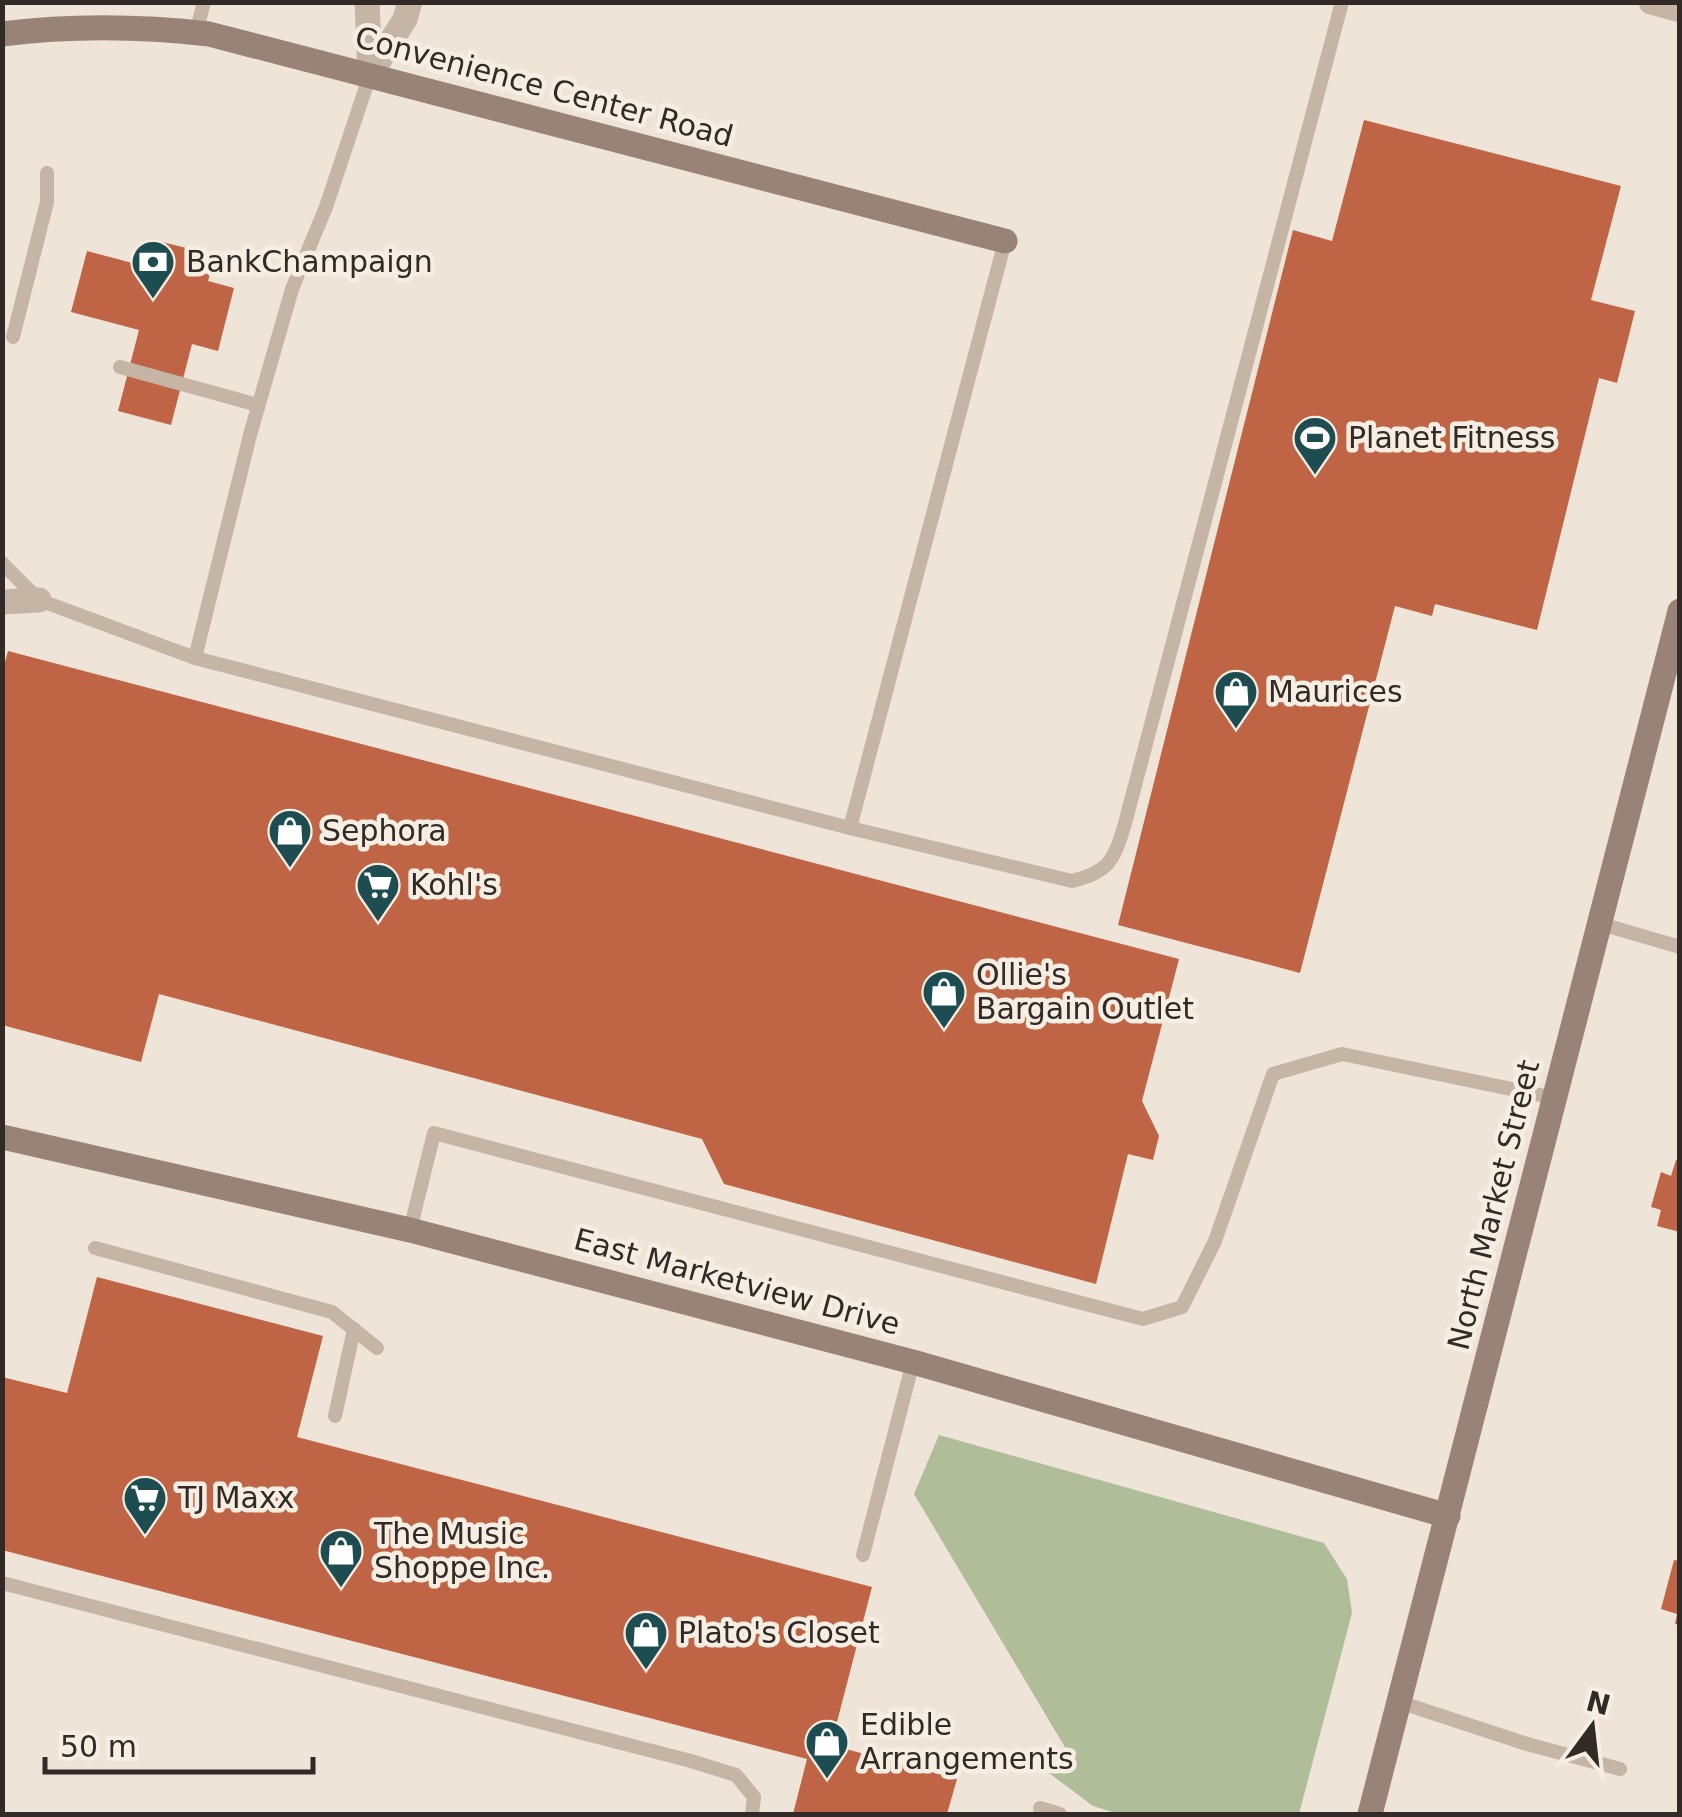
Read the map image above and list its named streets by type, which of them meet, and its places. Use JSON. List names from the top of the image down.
{
  "streets": {
    "main road": ["Convenience Center Road", "North Market Street", "East Marketview Drive"]
  },
  "crossings": [
    ["North Market Street", "East Marketview Drive"]
  ],
  "places": {
    "bank": ["BankChampaign"],
    "sports": ["Planet Fitness"],
    "shop": [
      "Maurices",
      "Sephora",
      "Ollie's Bargain Outlet",
      "The Music Shoppe Inc.",
      "Plato's Closet",
      "Edible Arrangements"
    ],
    "supermarket": ["Kohl's", "TJ Maxx"]
  },
  "scale_bar": "50 m",
  "north": "top"
}
